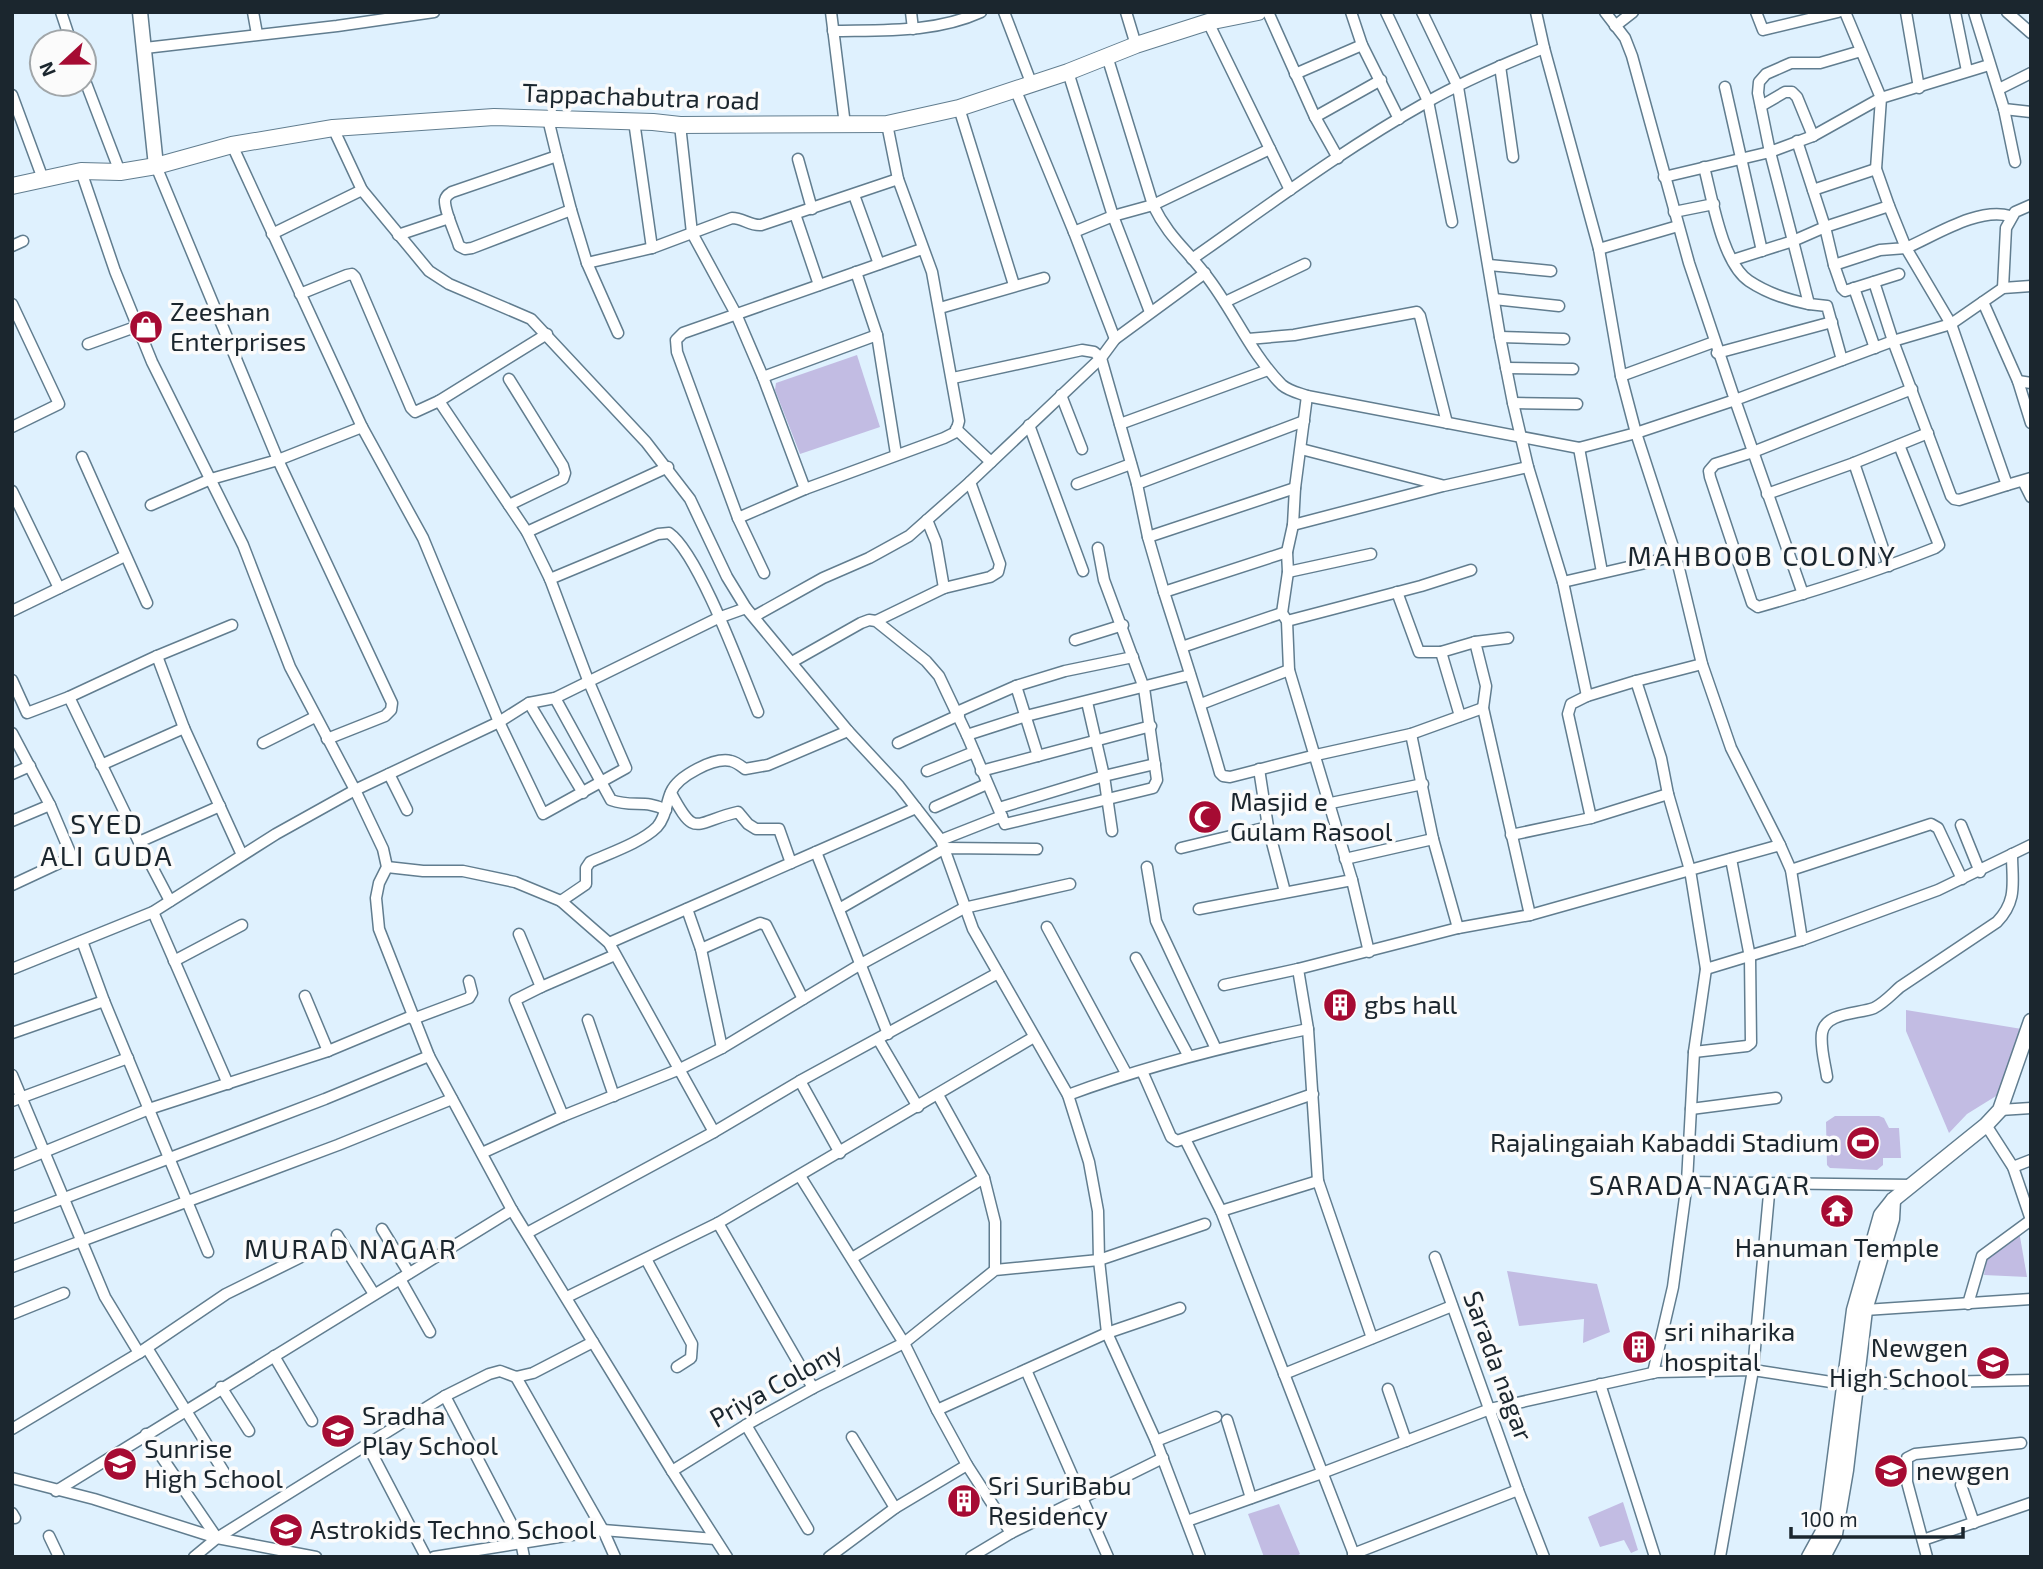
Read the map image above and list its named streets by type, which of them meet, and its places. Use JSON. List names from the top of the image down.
{
  "streets": {
    "main road": ["Tappachabutra road"],
    "street": ["Sarada nagar", "Priya Colony"]
  },
  "districts": [
    "MAHBOOB COLONY",
    "SYED ALI GUDA",
    "SARADA NAGAR",
    "MURAD NAGAR"
  ],
  "places": {
    "shop": ["Zeeshan Enterprises"],
    "mosque": ["Masjid e Gulam Rasool"],
    "building": ["gbs hall", "sri niharika hospital", "Sri SuriBabu Residency"],
    "sports": ["Rajalingaiah Kabaddi Stadium"],
    "temple": ["Hanuman Temple"],
    "school or university": [
      "Newgen High School",
      "Sradha Play School",
      "Sunrise High School",
      "newgen",
      "Astrokids Techno School"
    ]
  },
  "scale_bar": "100 m",
  "north": "left"
}
